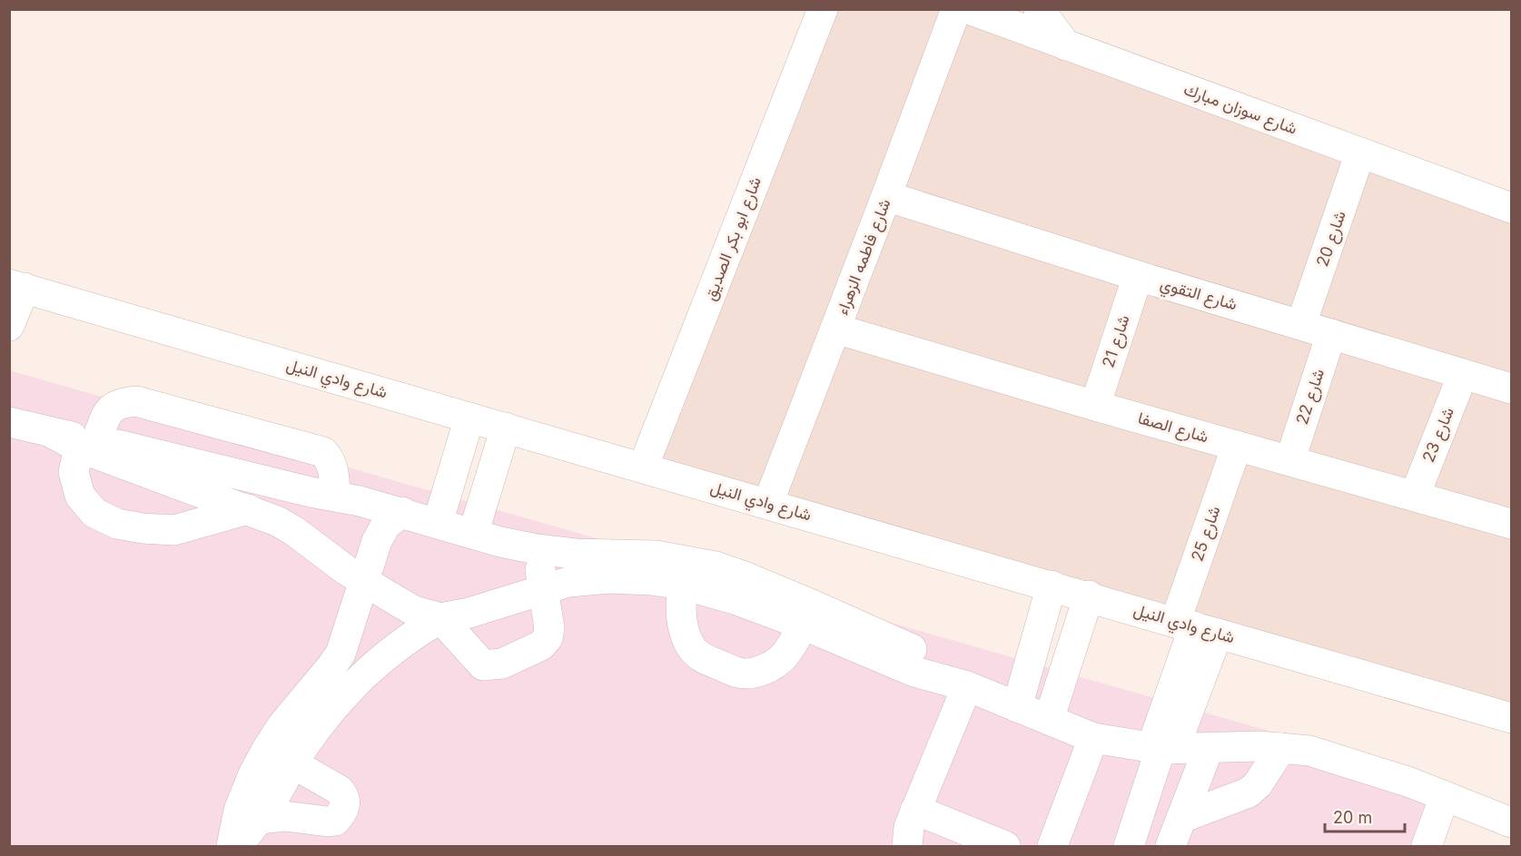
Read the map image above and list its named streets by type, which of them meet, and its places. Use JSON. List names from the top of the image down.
{
  "streets": {
    "street": [
      "شارع سوزان مبارك",
      "شارع ابو بكر الصديق",
      "شارع 20",
      "شارع فاطمه الزهراء",
      "شارع التقوي",
      "شارع 21",
      "شارع وادي النيل",
      "شارع 22",
      "شارع الصفا",
      "شارع 23",
      "شارع 25"
    ]
  },
  "crossings": [
    ["شارع سوزان مبارك", "شارع 20"],
    ["شارع ابو بكر الصديق", "شارع وادي النيل"],
    ["شارع 20", "شارع التقوي"],
    ["شارع فاطمه الزهراء", "شارع التقوي"],
    ["شارع فاطمه الزهراء", "شارع وادي النيل"],
    ["شارع فاطمه الزهراء", "شارع الصفا"],
    ["شارع التقوي", "شارع 21"],
    ["شارع التقوي", "شارع 22"],
    ["شارع التقوي", "شارع 23"],
    ["شارع 21", "شارع الصفا"],
    ["شارع وادي النيل", "شارع 25"],
    ["شارع 22", "شارع الصفا"],
    ["شارع الصفا", "شارع 23"],
    ["شارع الصفا", "شارع 25"]
  ],
  "scale_bar": "20 m"
}
